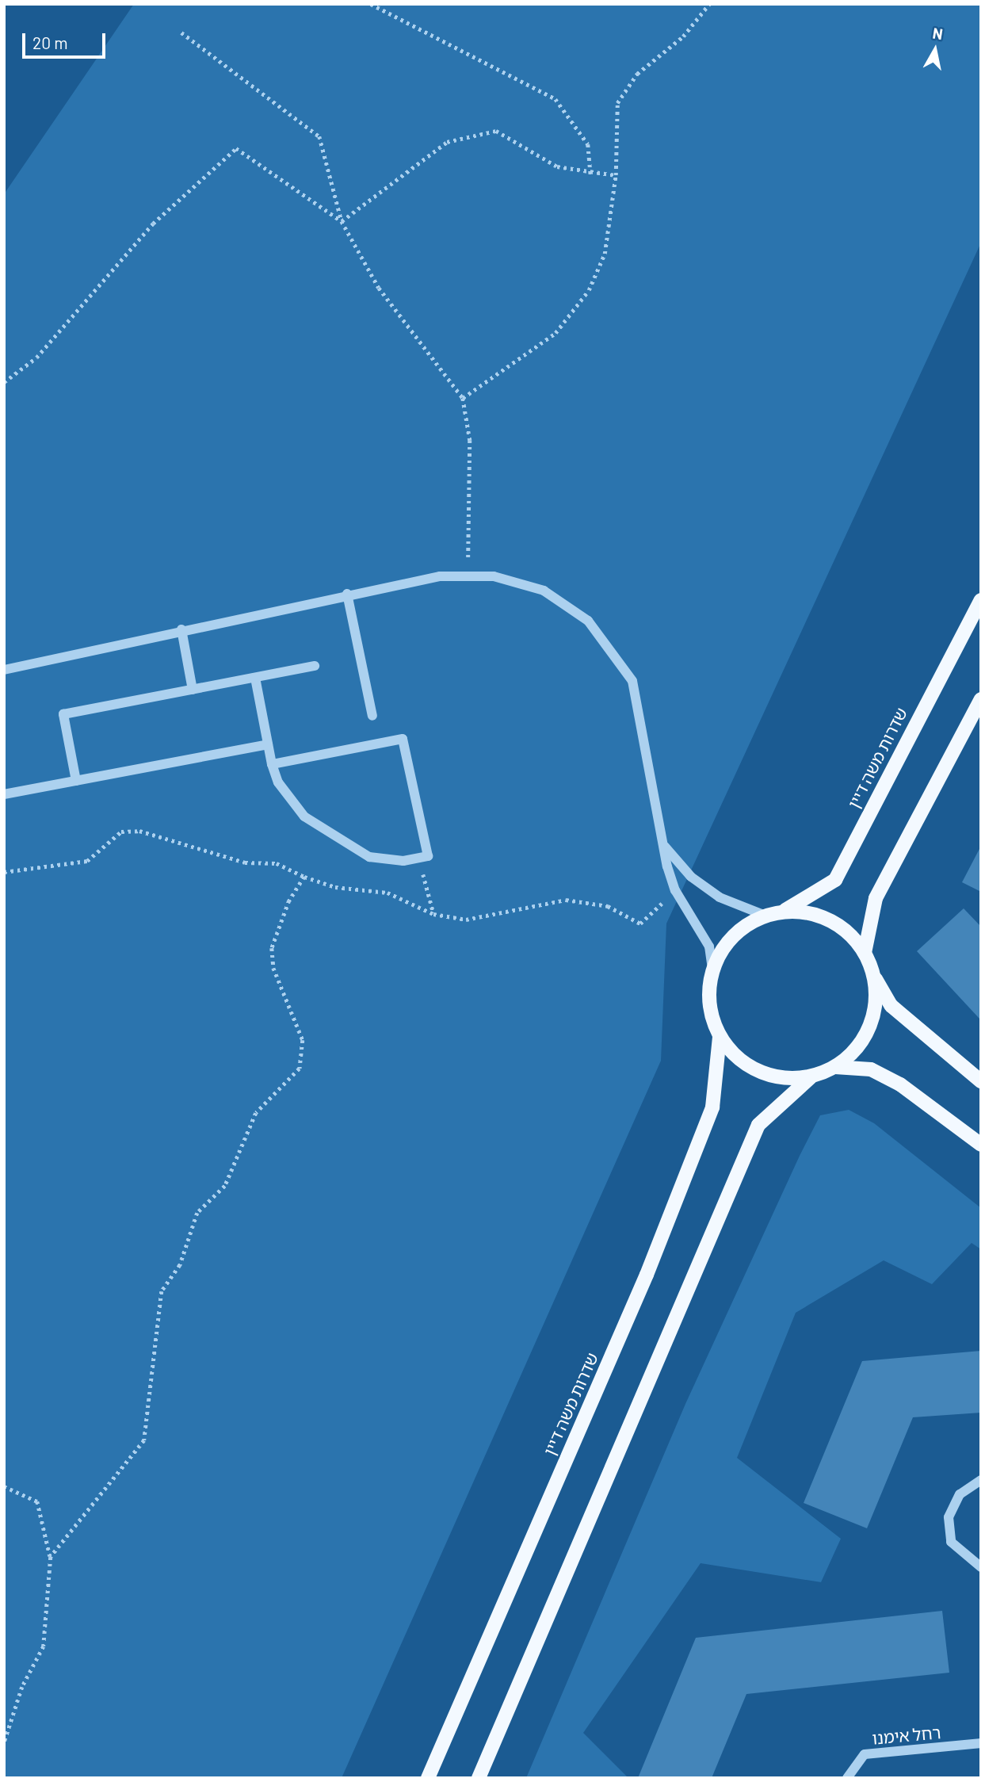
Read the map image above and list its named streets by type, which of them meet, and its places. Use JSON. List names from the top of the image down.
{
  "streets": {
    "main road": ["שדרות משה דיין"],
    "street": ["רחל אימנו"]
  },
  "scale_bar": "20 m",
  "north": "top"
}
